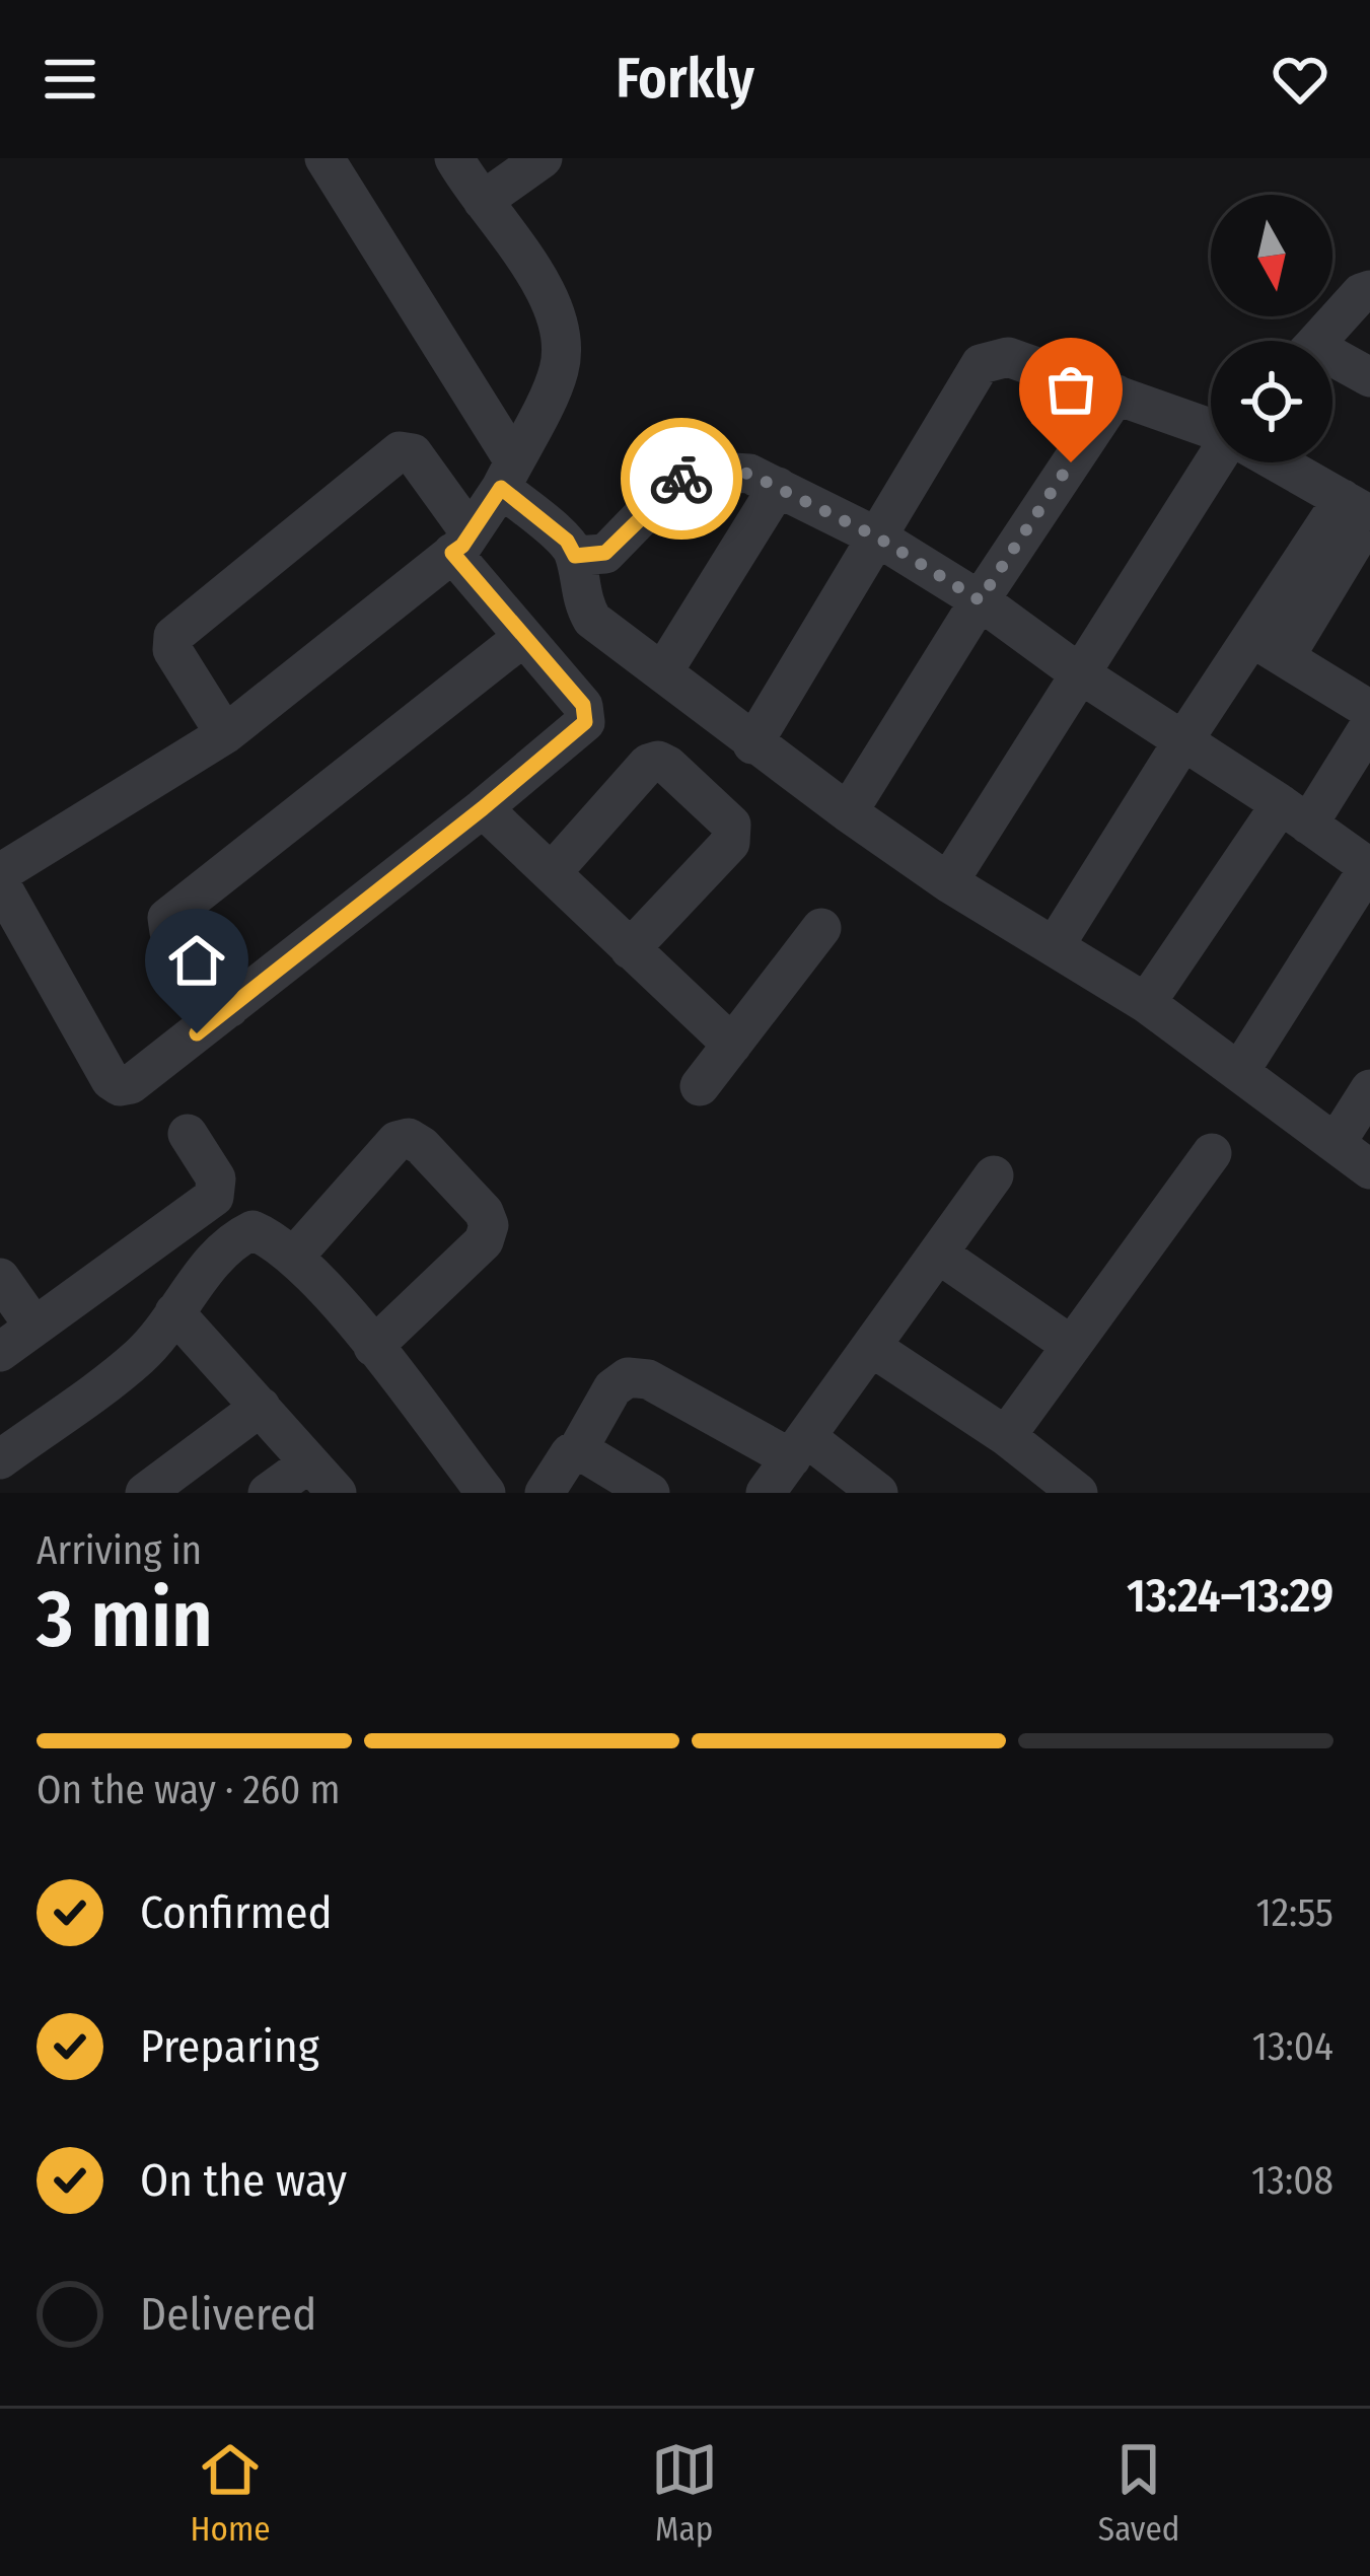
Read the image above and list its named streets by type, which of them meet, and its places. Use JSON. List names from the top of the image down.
{
  "north": "bottom",
  "page": {
    "header": "Forkly",
    "heading": ["3 min", "Arriving in", "13:24–13:29"],
    "bar": "On the way · 260 m",
    "list": [
      ["Confirmed", "12:55"],
      ["Preparing", "13:04"],
      ["On the way", "13:08"],
      "Delivered"
    ],
    "tabs": ["Home", "Map", "Saved"]
  }
}
